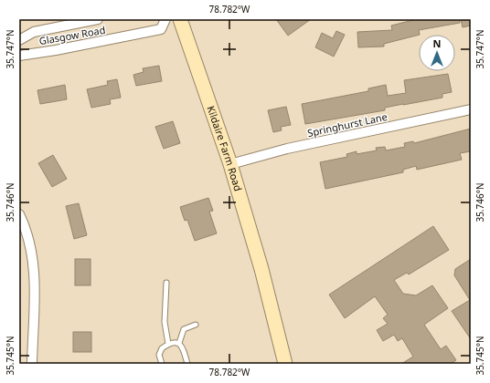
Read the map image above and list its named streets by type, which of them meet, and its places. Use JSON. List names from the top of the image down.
{
  "streets": {
    "main road": ["Kildaire Farm Road"],
    "street": ["Glasgow Road", "Springhurst Lane"]
  },
  "crossings": [
    ["Springhurst Lane", "Kildaire Farm Road"]
  ],
  "north": "top",
  "coordinates": [
    "78.782°W",
    "35.747°N",
    "35.746°N",
    "35.745°N"
  ]
}
